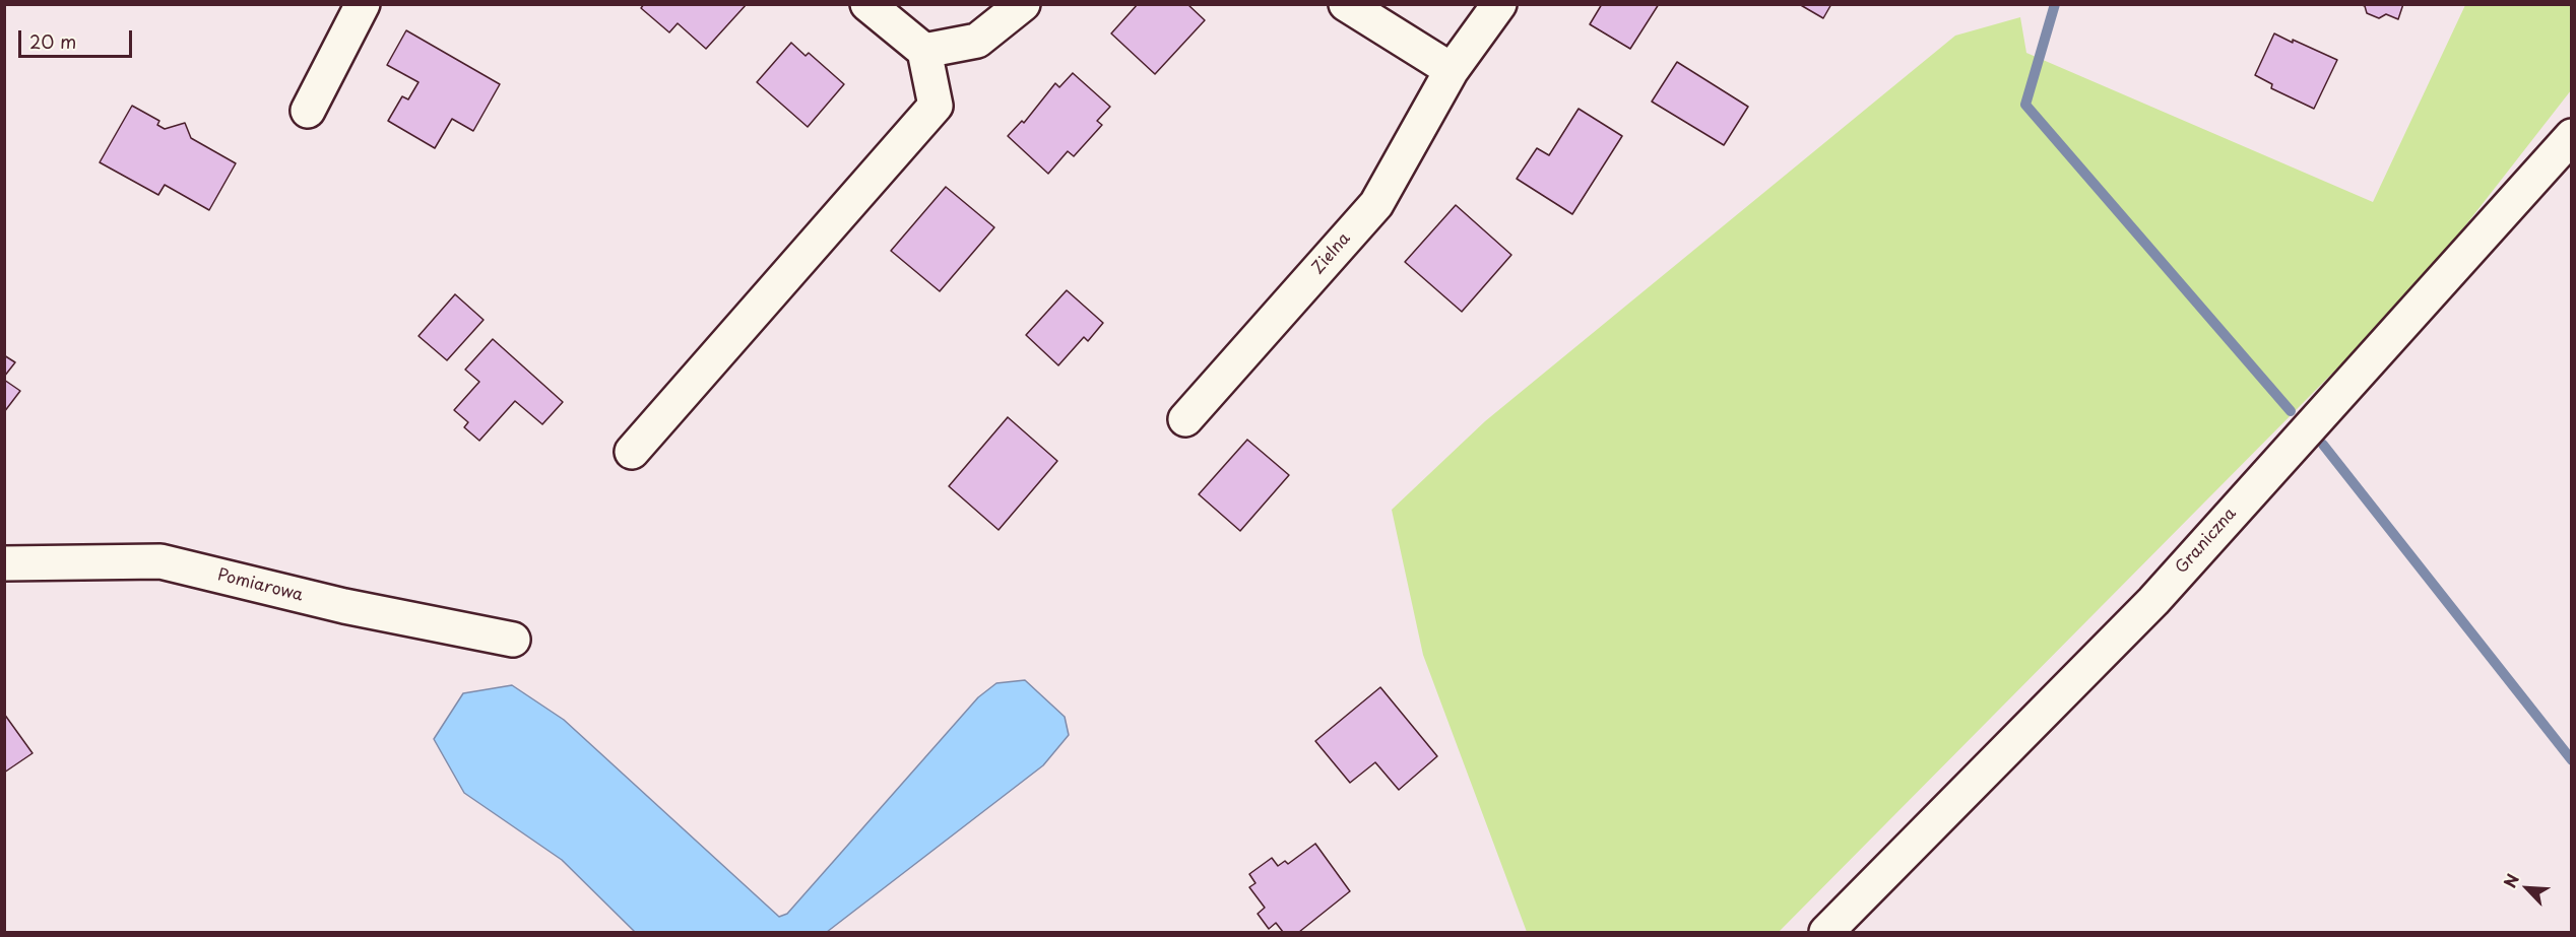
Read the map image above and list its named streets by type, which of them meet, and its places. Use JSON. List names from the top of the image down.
{
  "streets": {
    "street": ["Zielna", "Graniczna", "Pomiarowa"]
  },
  "scale_bar": "20 m",
  "north": "top left"
}
